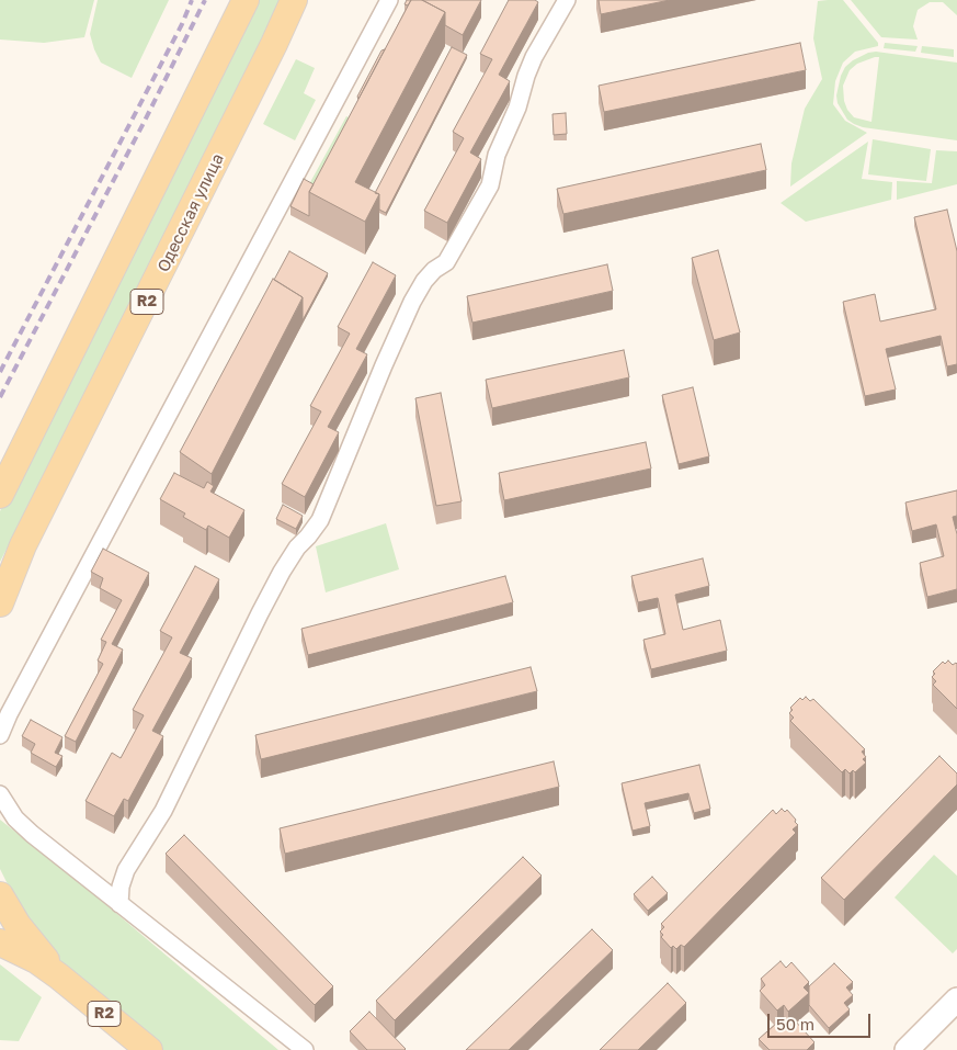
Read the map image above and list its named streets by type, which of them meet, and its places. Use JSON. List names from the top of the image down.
{
  "streets": {
    "main road": ["Одесская улица", "R2"]
  },
  "scale_bar": "50 m"
}
